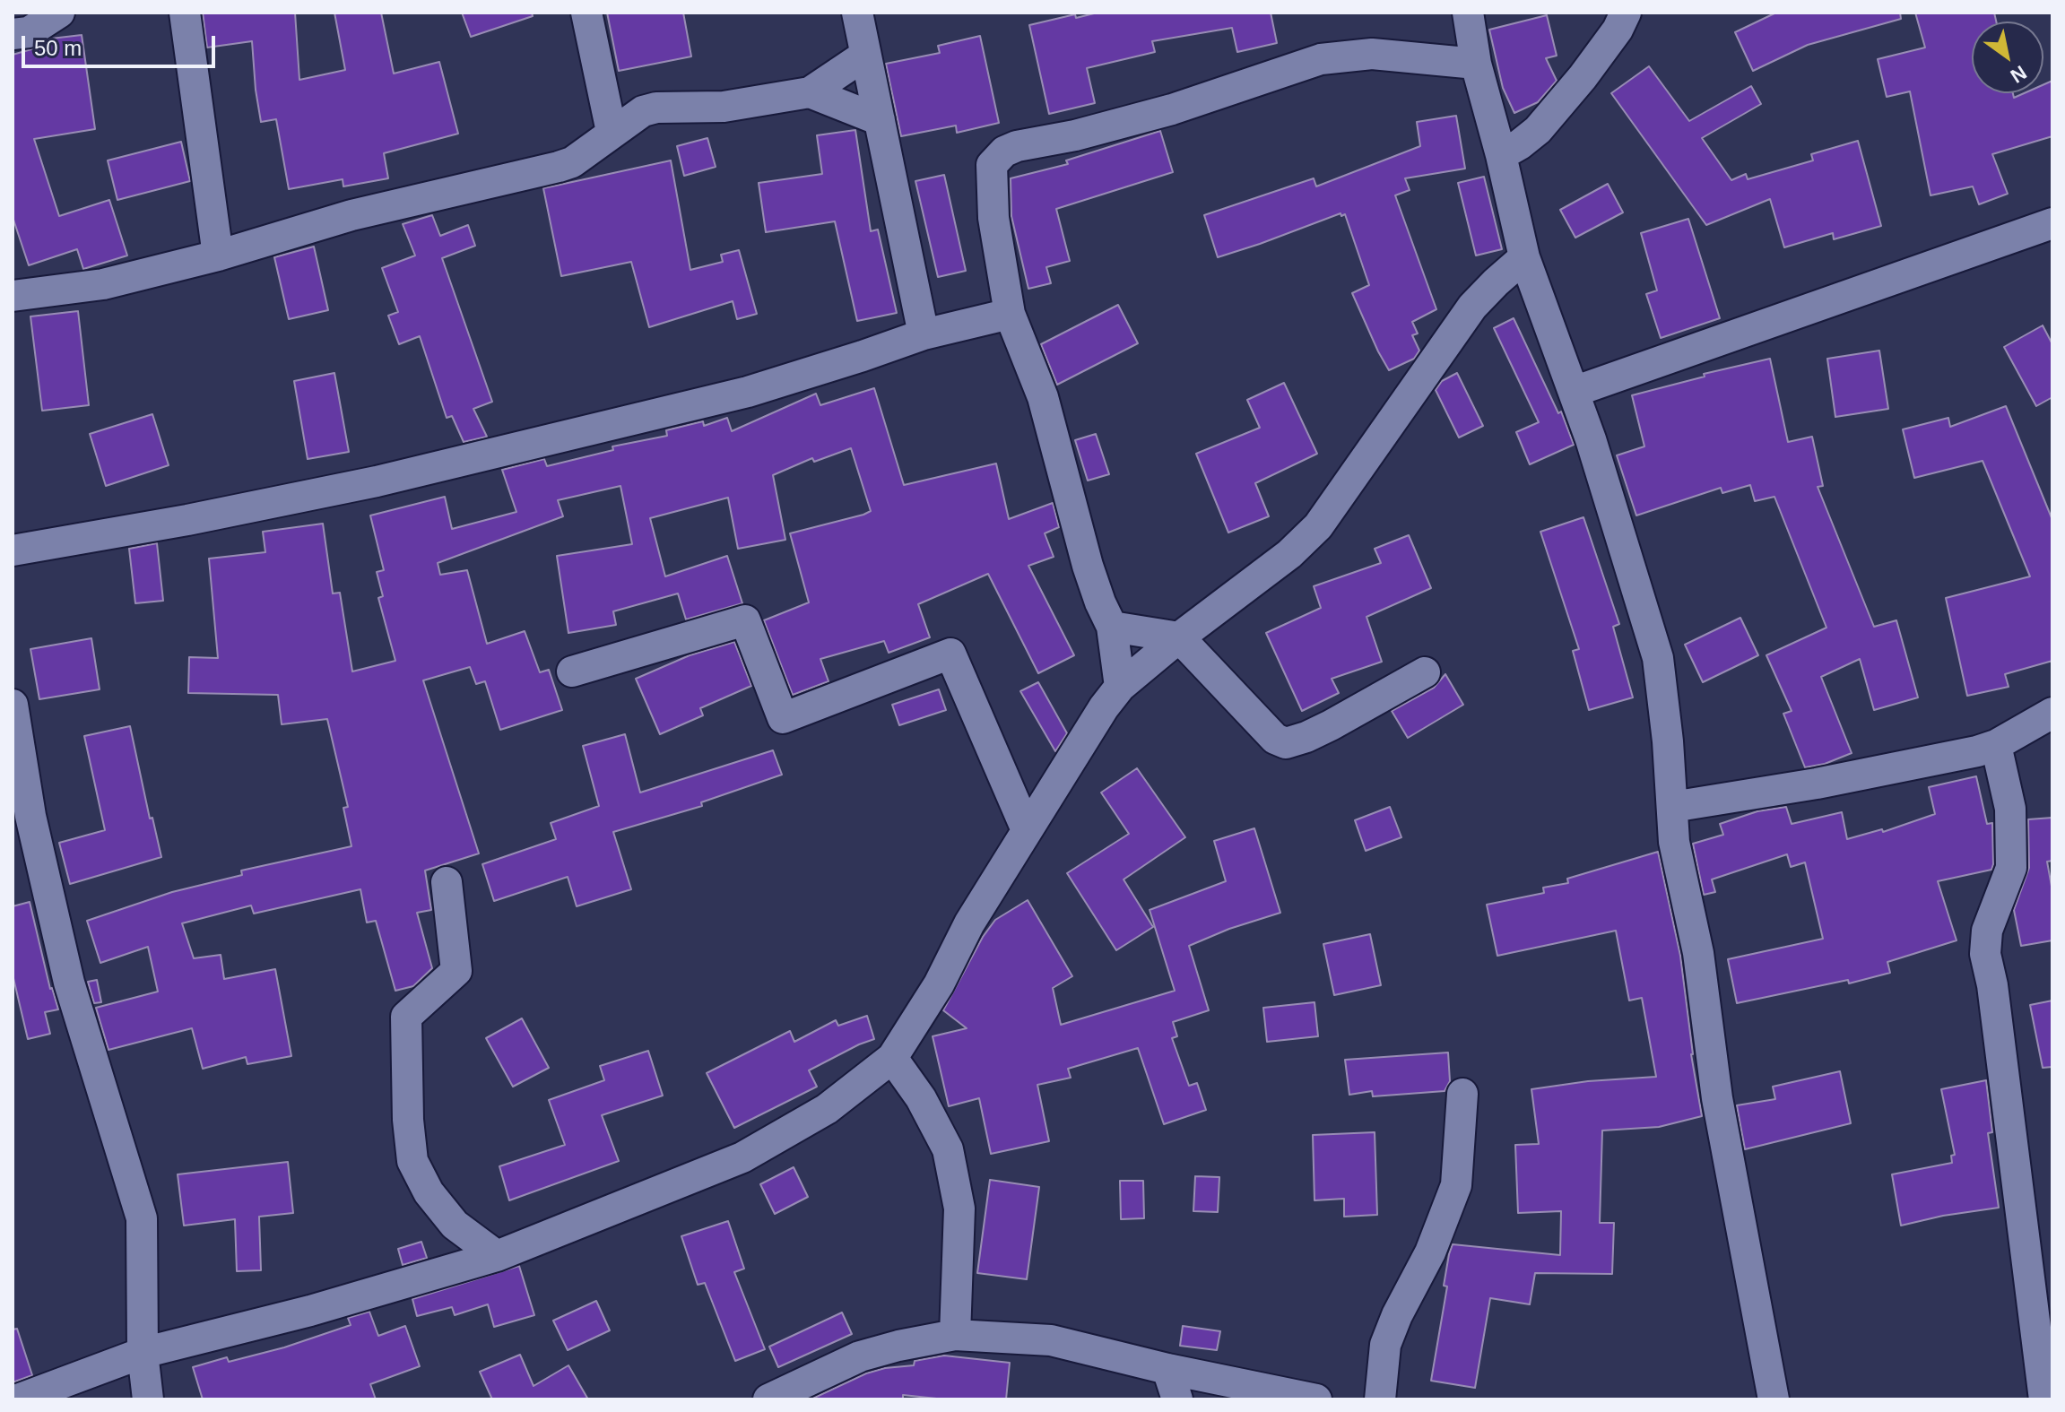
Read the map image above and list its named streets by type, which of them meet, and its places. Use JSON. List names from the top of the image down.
{
  "scale_bar": "50 m",
  "north": "bottom right"
}
